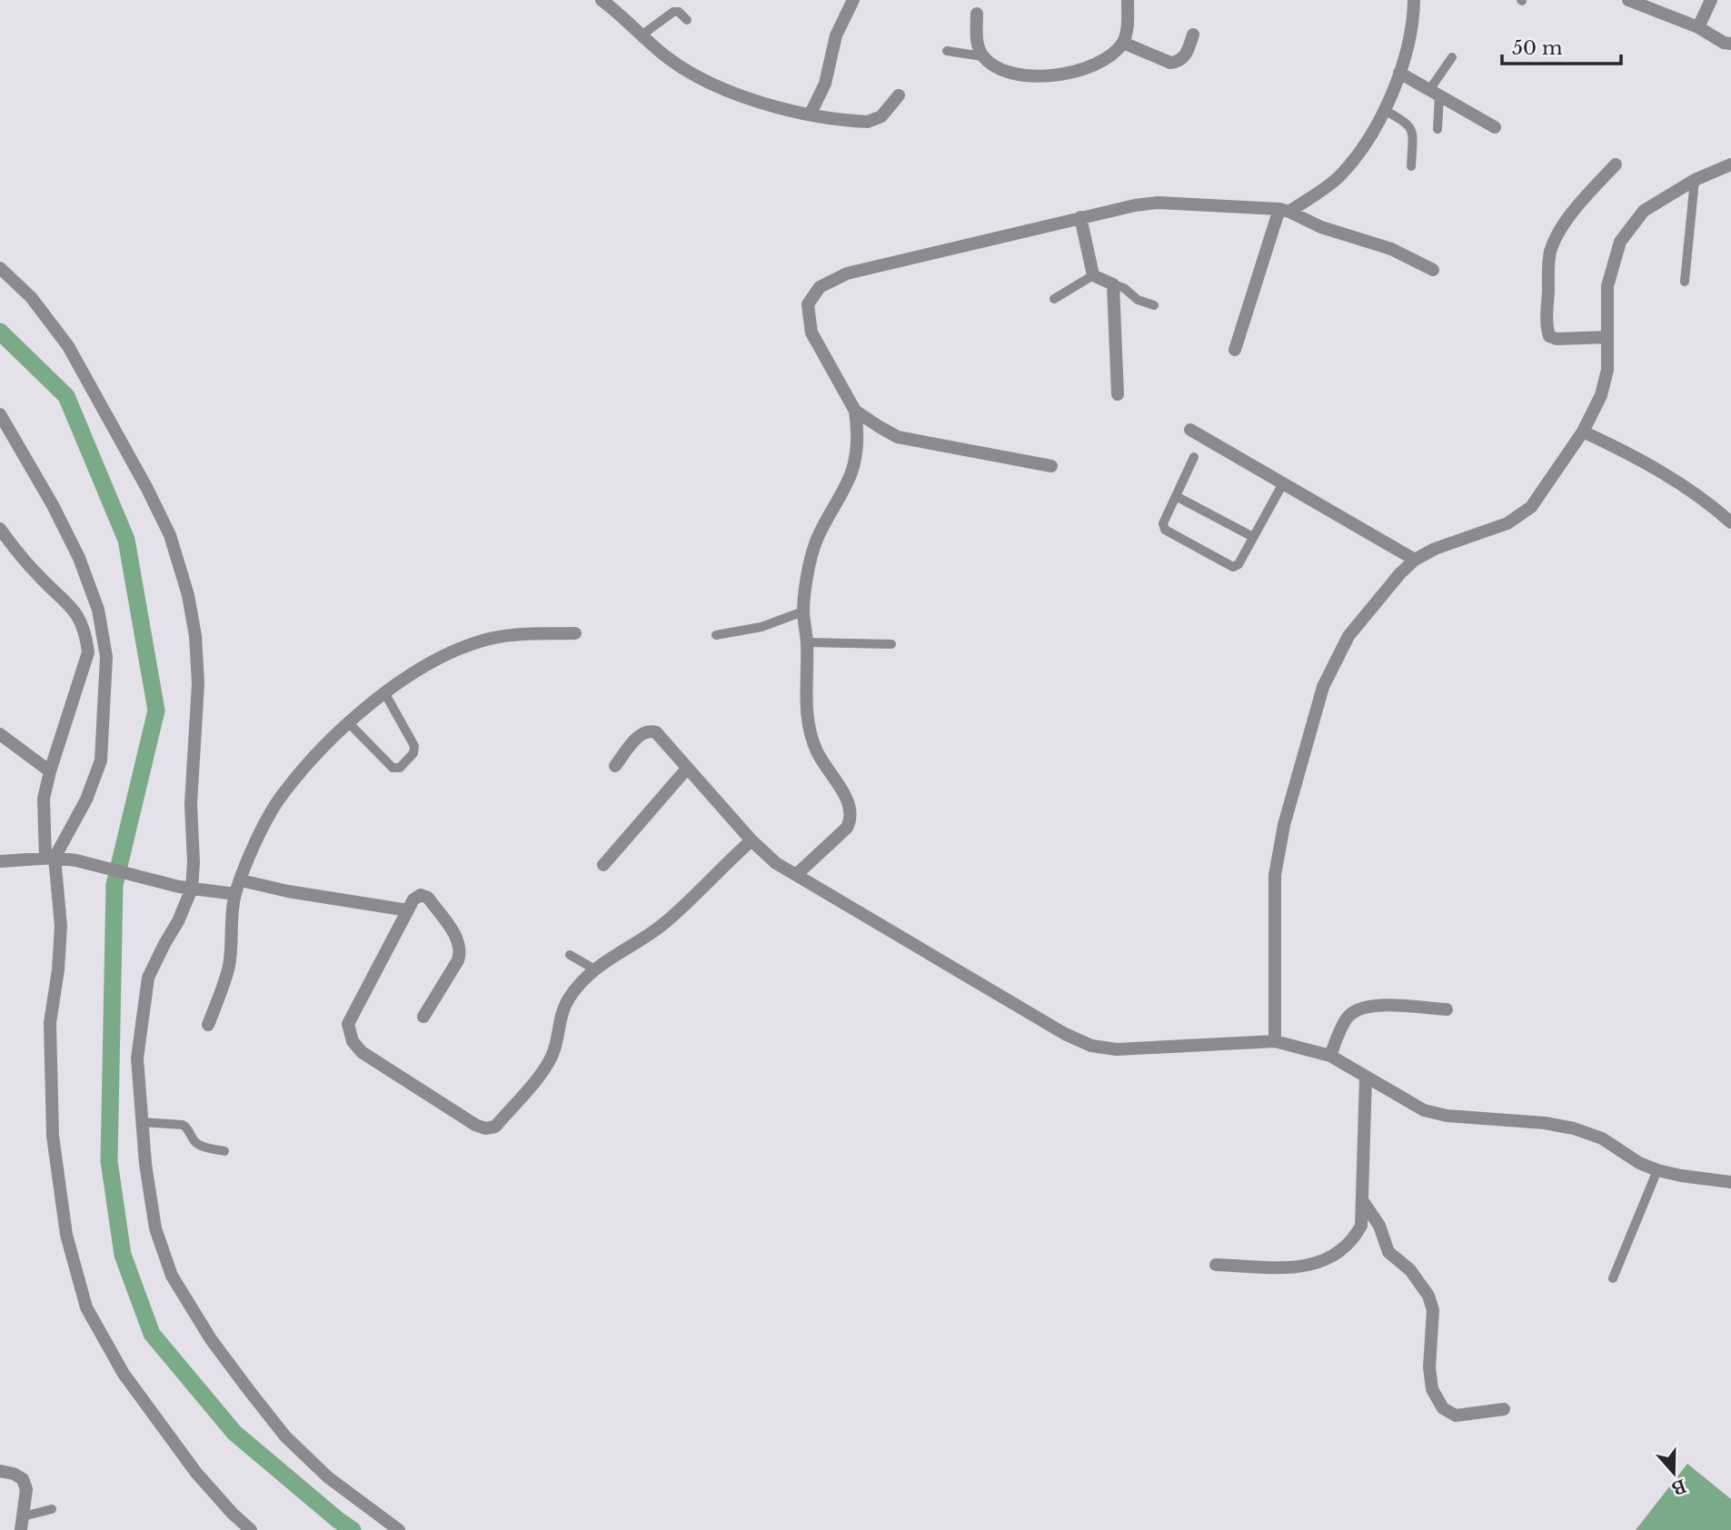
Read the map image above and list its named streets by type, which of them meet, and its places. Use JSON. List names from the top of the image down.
{
  "scale_bar": "50 m",
  "north": "bottom"
}
